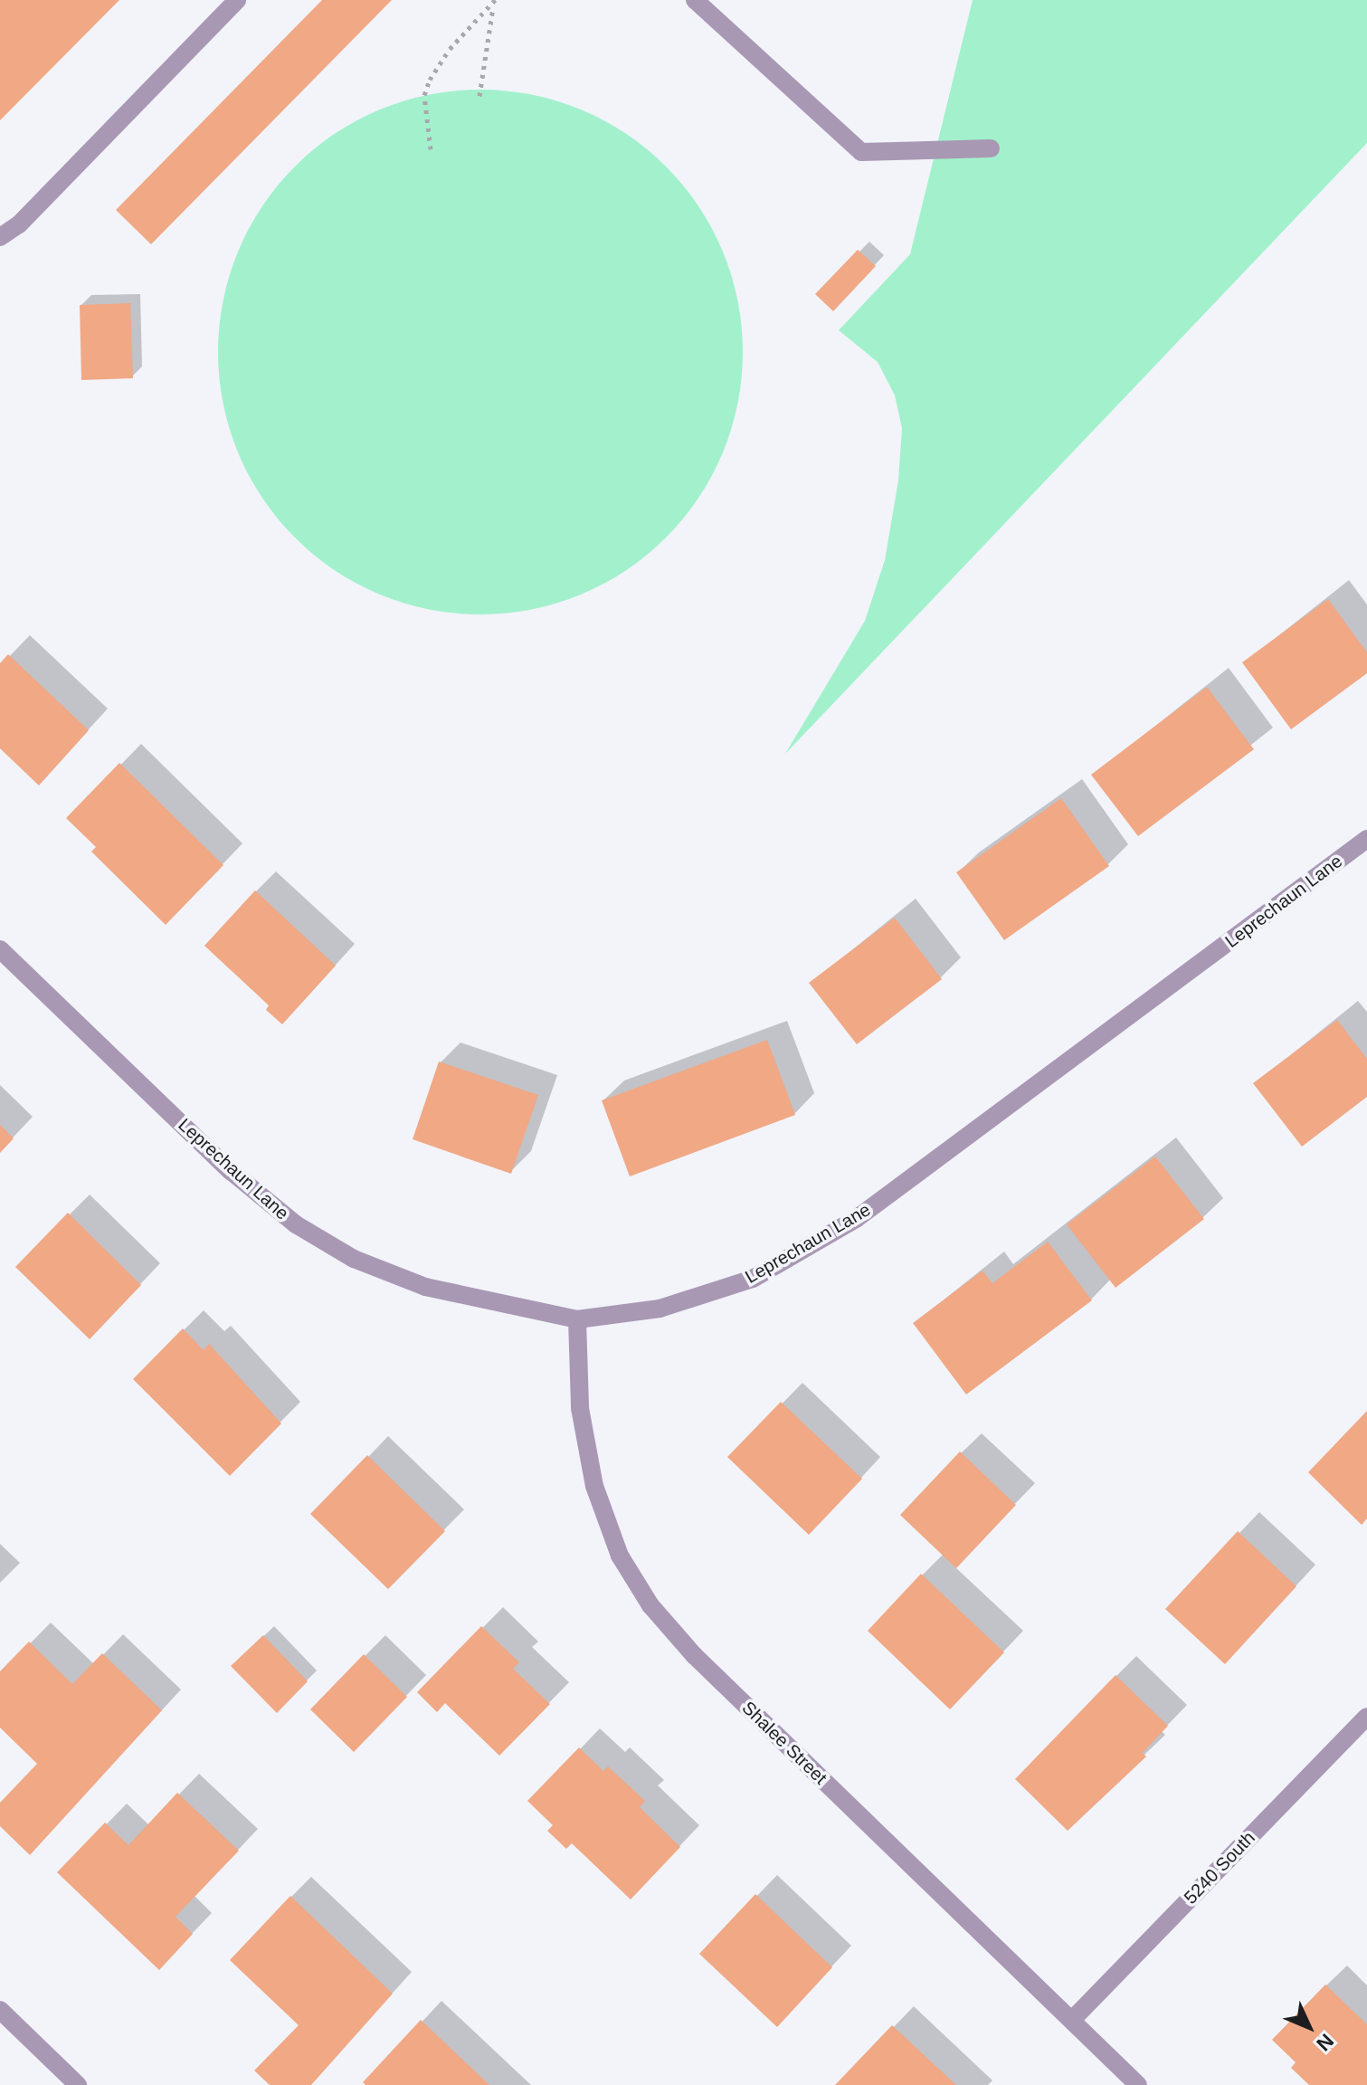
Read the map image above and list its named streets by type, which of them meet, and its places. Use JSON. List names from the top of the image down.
{
  "streets": {
    "street": ["Leprechaun Lane", "Shalee Street", "5240 South"]
  },
  "crossings": [
    ["Leprechaun Lane", "Shalee Street"],
    ["Shalee Street", "5240 South"]
  ],
  "north": "bottom right"
}
